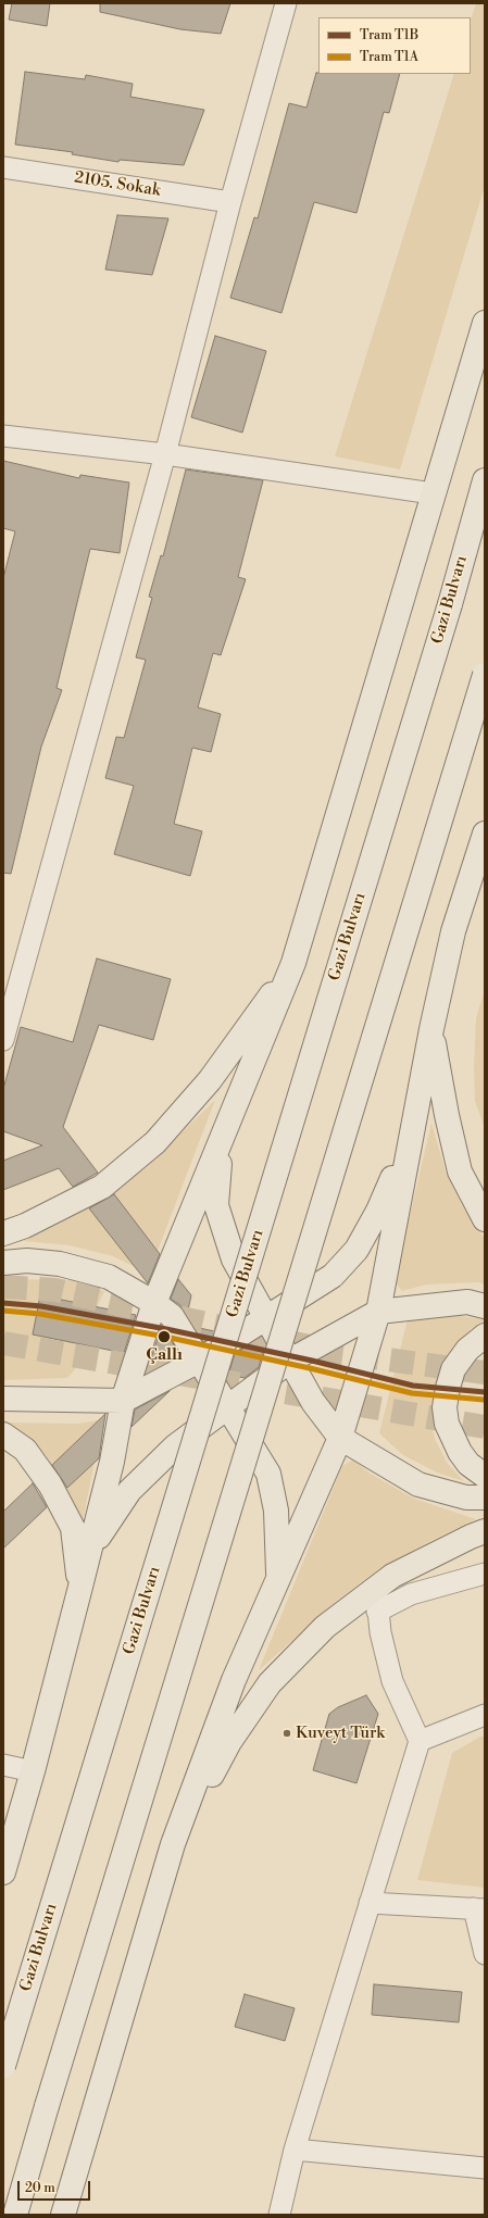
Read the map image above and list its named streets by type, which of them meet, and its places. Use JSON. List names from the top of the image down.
{
  "streets": {
    "highway": ["Gazi Bulvarı"],
    "street": ["2105. Sokak"]
  },
  "places": ["Çallı", "Kuveyt Türk"],
  "lines": ["tram line T1B", "tram line T1A"],
  "legend": ["Tram T1B", "Tram T1A"],
  "scale_bar": "20 m"
}
